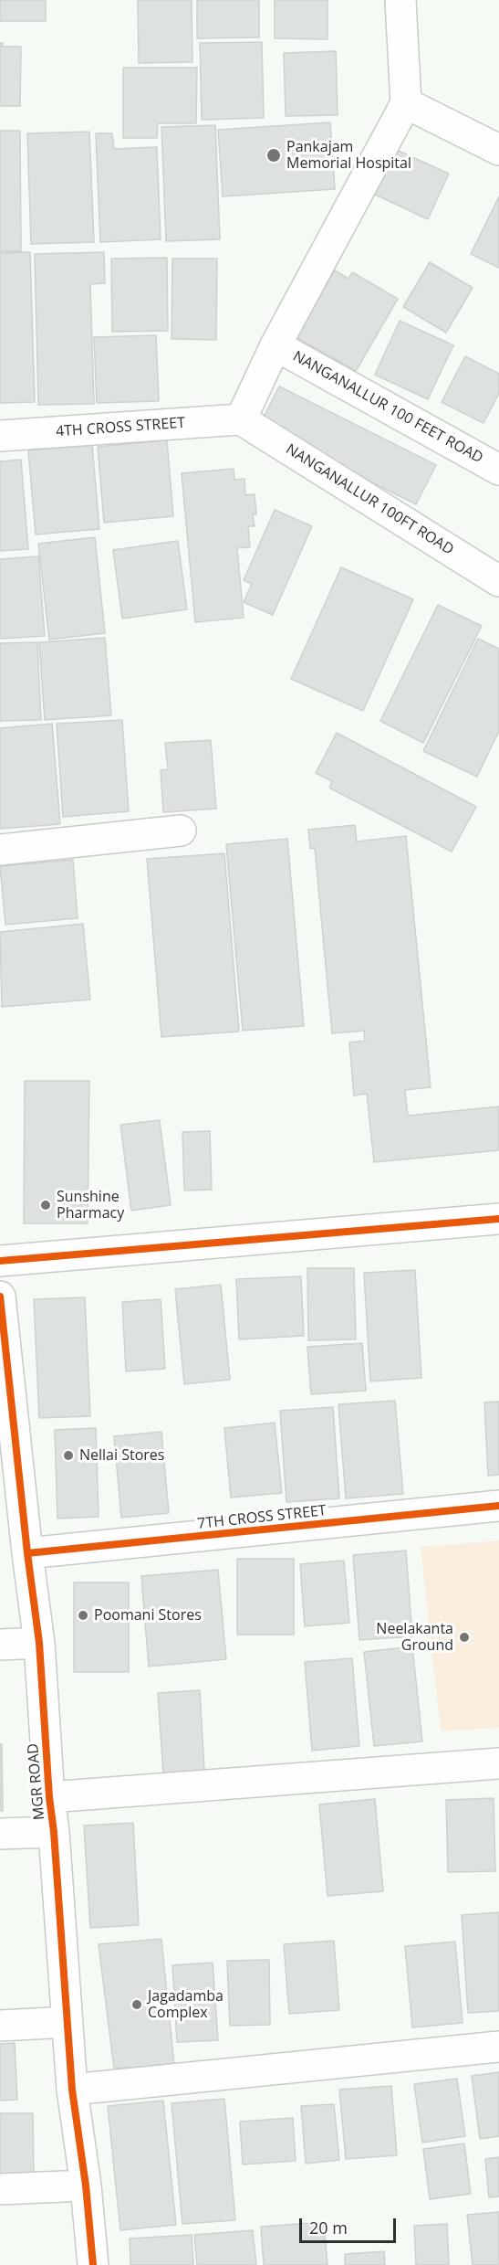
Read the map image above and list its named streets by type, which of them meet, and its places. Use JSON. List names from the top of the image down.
{
  "streets": {
    "street": [
      "NANGANALLUR 100 FEET ROAD",
      "4TH CROSS STREET",
      "NANGANALLUR 100FT ROAD",
      "7TH CROSS STREET",
      "MGR ROAD"
    ]
  },
  "crossings": [
    ["4TH CROSS STREET", "NANGANALLUR 100FT ROAD"],
    ["7TH CROSS STREET", "MGR ROAD"]
  ],
  "places": [
    "Pankajam Memorial Hospital",
    "Sunshine Pharmacy",
    "Nellai Stores",
    "Poomani Stores",
    "Neelakanta Ground",
    "Jagadamba Complex"
  ],
  "scale_bar": "20 m"
}
